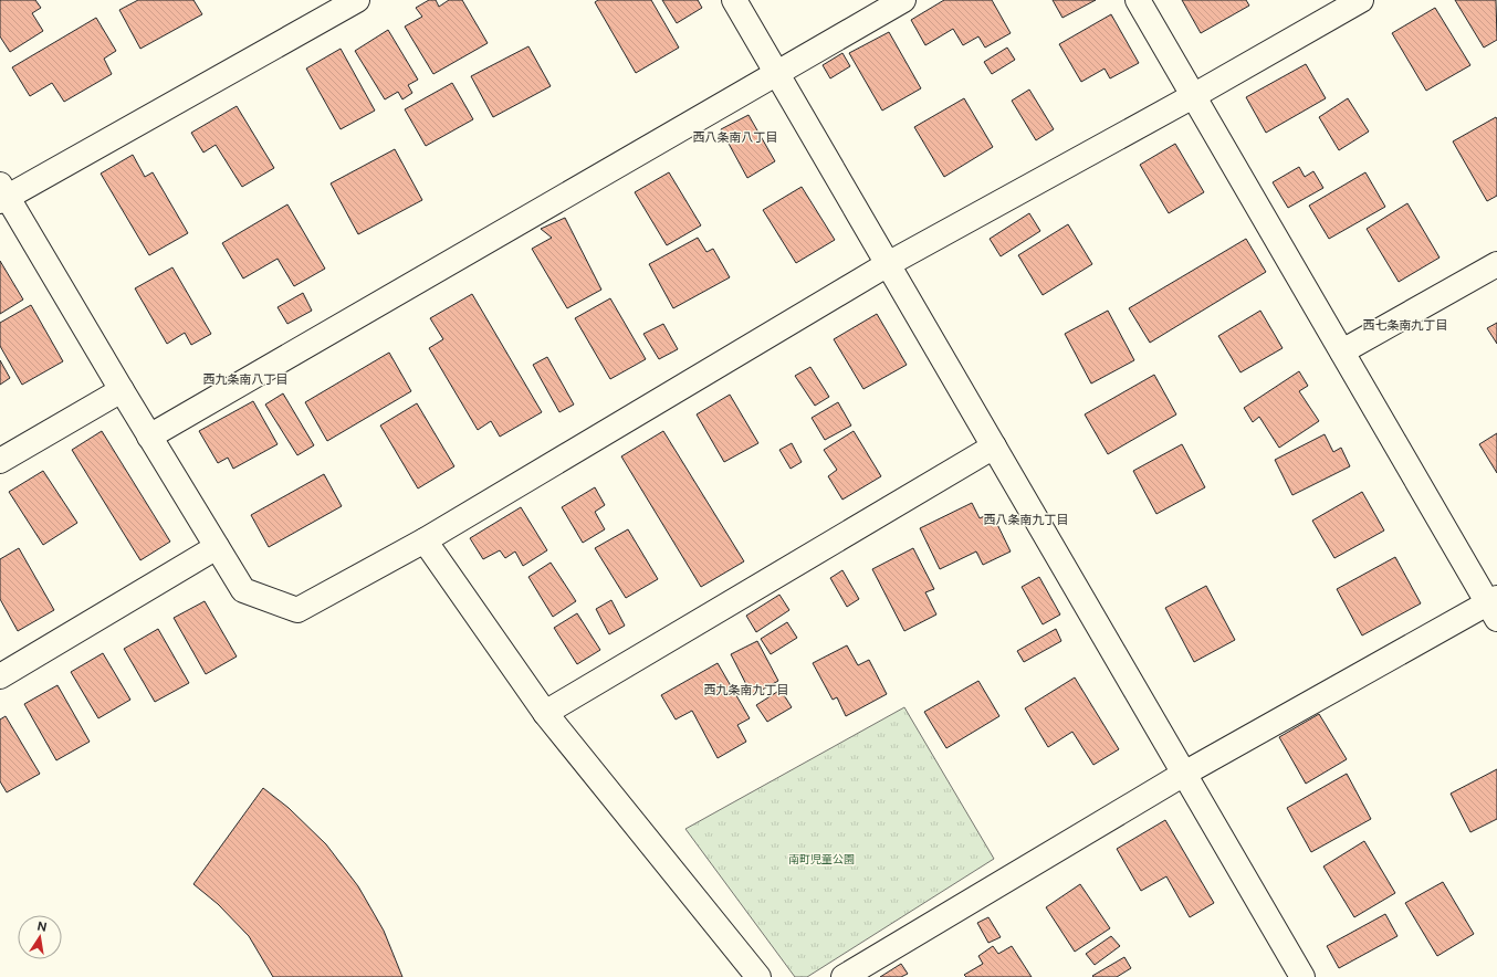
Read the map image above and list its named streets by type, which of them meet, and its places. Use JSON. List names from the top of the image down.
{
  "districts": [
    "西八条南八丁目",
    "西七条南九丁目",
    "西九条南八丁目",
    "西八条南九丁目",
    "西九条南九丁目"
  ],
  "parks": ["南町児童公園"],
  "north": "top"
}
